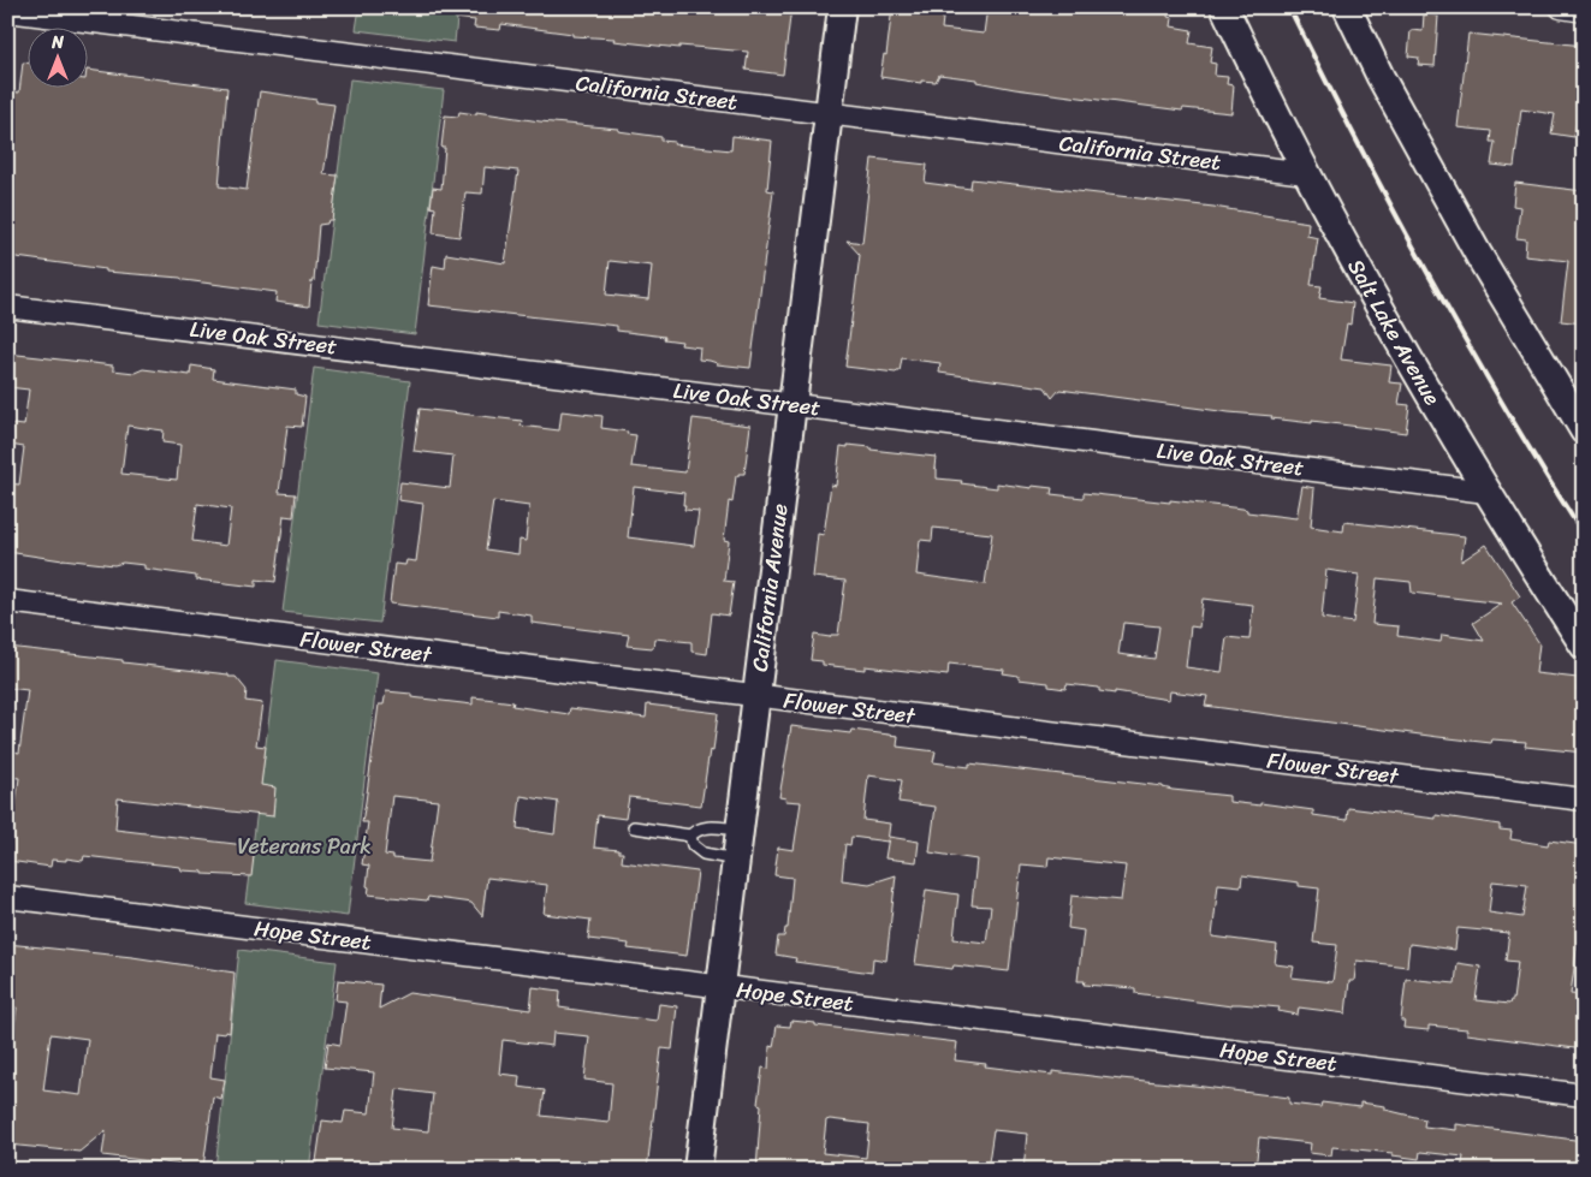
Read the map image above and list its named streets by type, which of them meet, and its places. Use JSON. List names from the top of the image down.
{
  "streets": {
    "street": [
      "California Street",
      "Salt Lake Avenue",
      "Live Oak Street",
      "California Avenue",
      "Flower Street",
      "Hope Street"
    ]
  },
  "crossings": [
    ["California Street", "Salt Lake Avenue"],
    ["California Street", "California Avenue"],
    ["Salt Lake Avenue", "Live Oak Street"],
    ["Live Oak Street", "California Avenue"],
    ["California Avenue", "Flower Street"],
    ["California Avenue", "Hope Street"]
  ],
  "parks": ["Veterans Park"],
  "north": "top"
}
